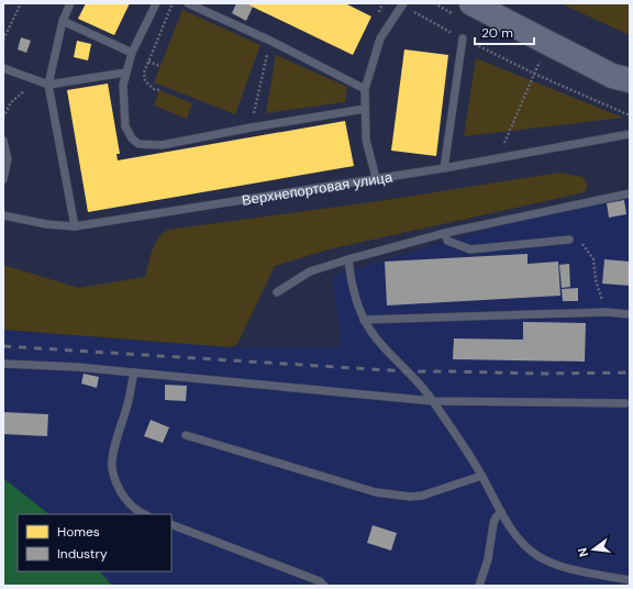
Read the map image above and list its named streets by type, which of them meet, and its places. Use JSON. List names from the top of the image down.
{
  "streets": {
    "lane": ["Верхнепортовая улица"]
  },
  "legend": ["Homes", "Industry"],
  "scale_bar": "20 m",
  "north": "left"
}
